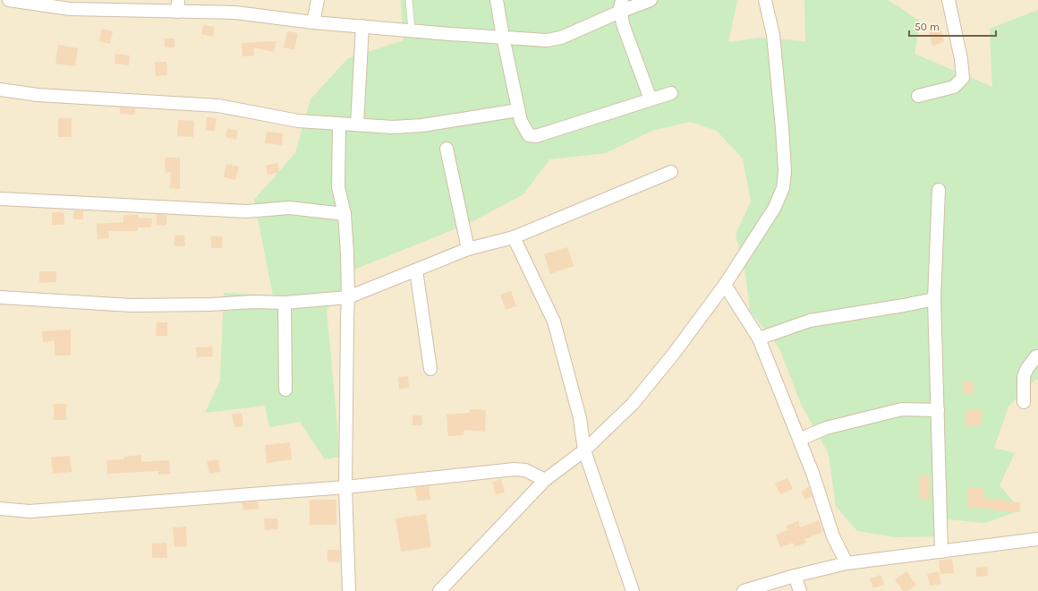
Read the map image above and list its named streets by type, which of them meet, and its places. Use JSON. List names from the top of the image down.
{
  "scale_bar": "50 m"
}
